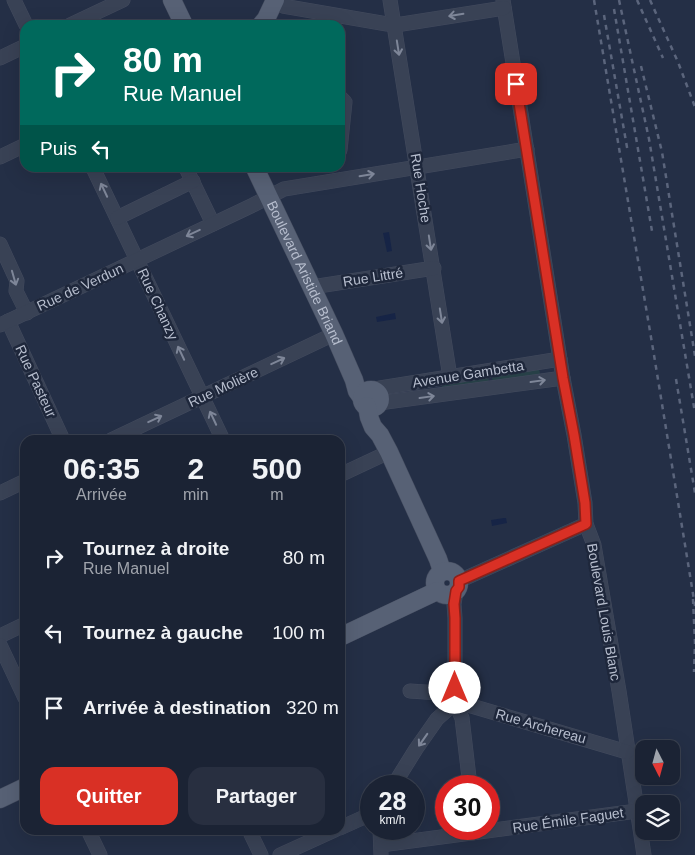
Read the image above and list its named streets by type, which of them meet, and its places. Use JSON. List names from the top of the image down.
{
  "streets": {
    "main road": ["Boulevard Aristide Briand"],
    "street": [
      "Rue Hoche",
      "Rue Littré",
      "Rue de Verdun",
      "Rue Chanzy",
      "Avenue Gambetta",
      "Rue Pasteur",
      "Rue Molière",
      "Boulevard Louis Blanc",
      "Rue Archereau",
      "Rue Émile Faguet"
    ]
  },
  "crossings": [
    ["Rue Hoche", "Rue Littré"],
    ["Rue Hoche", "Rue de Verdun"],
    ["Rue Hoche", "Avenue Gambetta"],
    ["Boulevard Aristide Briand", "Rue Littré"],
    ["Boulevard Aristide Briand", "Rue de Verdun"],
    ["Boulevard Aristide Briand", "Avenue Gambetta"],
    ["Boulevard Aristide Briand", "Rue Molière"],
    ["Rue de Verdun", "Rue Chanzy"],
    ["Rue de Verdun", "Rue Pasteur"],
    ["Rue de Verdun", "Boulevard Louis Blanc"],
    ["Rue Chanzy", "Rue Molière"],
    ["Avenue Gambetta", "Boulevard Louis Blanc"],
    ["Boulevard Louis Blanc", "Rue Archereau"]
  ],
  "one_way": ["Rue Hoche", "Rue Chanzy", "Rue Molière"],
  "north": "bottom",
  "page": {
    "turn": ["80 m", "Rue Manuel"],
    "then": "Puis",
    "eta": [
      "06:35",
      "Arrivée",
      "2",
      "min",
      "500",
      "m"
    ],
    "list": [
      {
        "name": "Tournez à droite",
        "note": "Rue Manuel",
        "value": "80 m"
      },
      {
        "name": "Tournez à gauche",
        "value": "100 m"
      },
      {
        "name": "Arrivée à destination",
        "value": "320 m"
      }
    ],
    "buttons": ["Quitter", "Partager"],
    "speed": "28 km/h",
    "limit": "30"
  }
}
